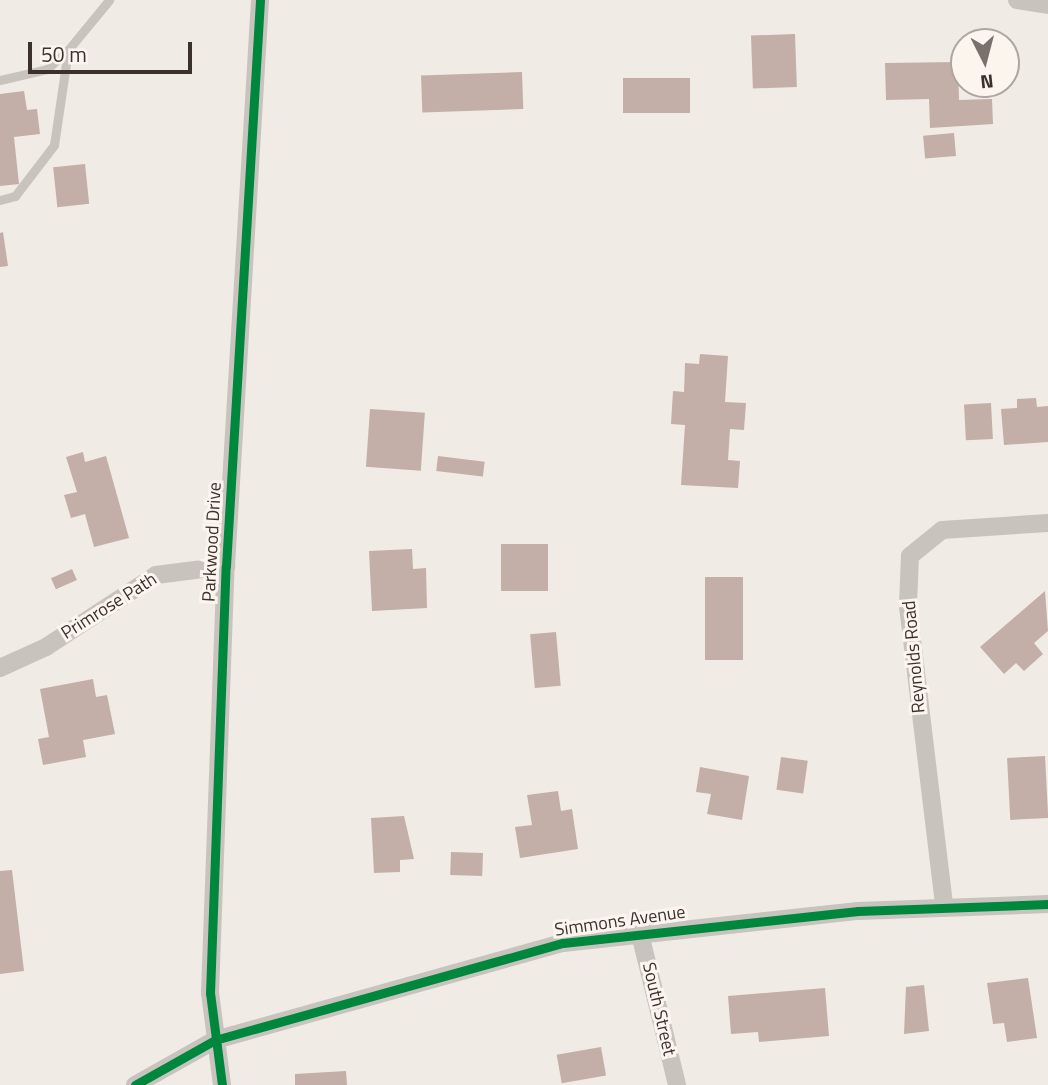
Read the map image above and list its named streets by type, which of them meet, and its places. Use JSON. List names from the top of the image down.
{
  "streets": {
    "street": [
      "Parkwood Drive",
      "Primrose Path",
      "Reynolds Road",
      "Simmons Avenue",
      "South Street"
    ]
  },
  "crossings": [
    ["Parkwood Drive", "Primrose Path"],
    ["Parkwood Drive", "Simmons Avenue"],
    ["Reynolds Road", "Simmons Avenue"],
    ["Simmons Avenue", "South Street"]
  ],
  "scale_bar": "50 m",
  "north": "bottom"
}
